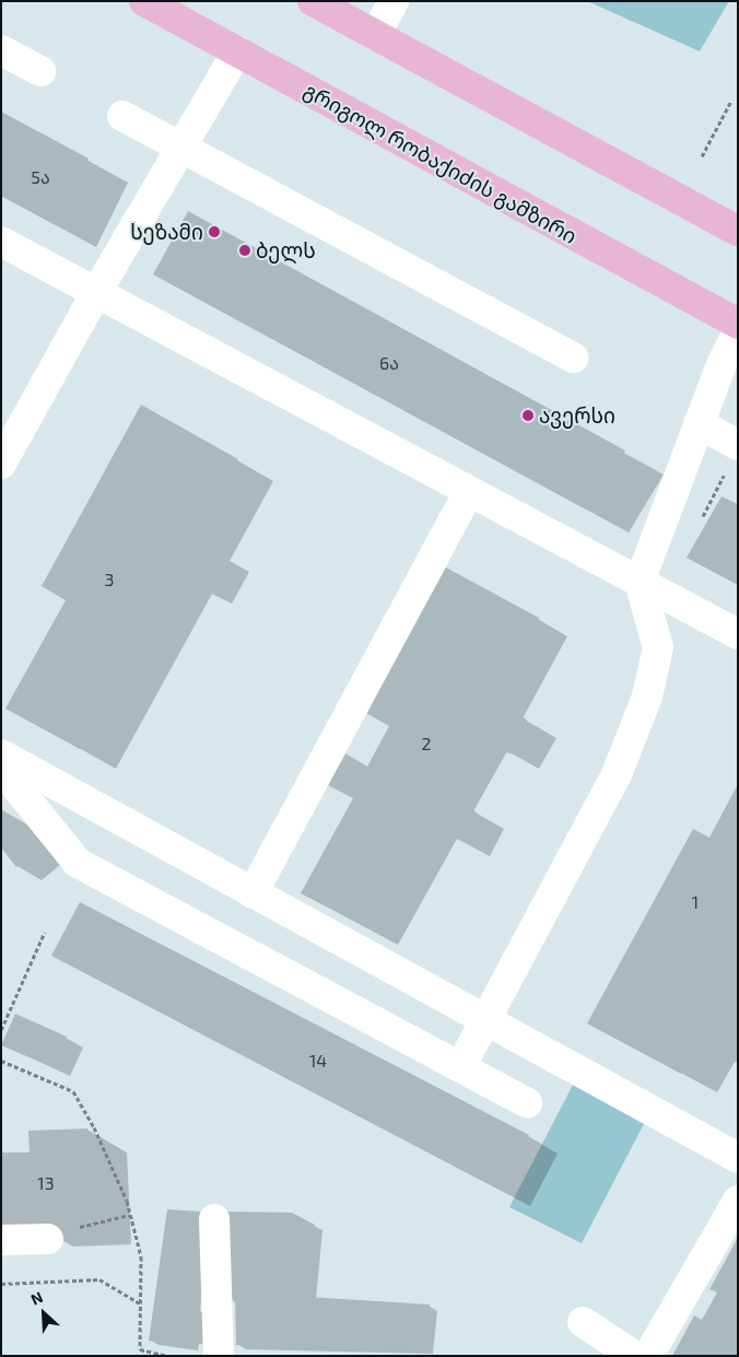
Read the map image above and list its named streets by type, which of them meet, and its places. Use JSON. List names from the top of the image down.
{
  "streets": {
    "main road": ["გრიგოლ რობაქიძის გამზირი"]
  },
  "places": ["სეზამი", "ბელს", "ავერსი"],
  "house_numbers": [
    "5ა",
    "6ა",
    "3",
    "2",
    "1",
    "14",
    "13"
  ],
  "north": "top left"
}
